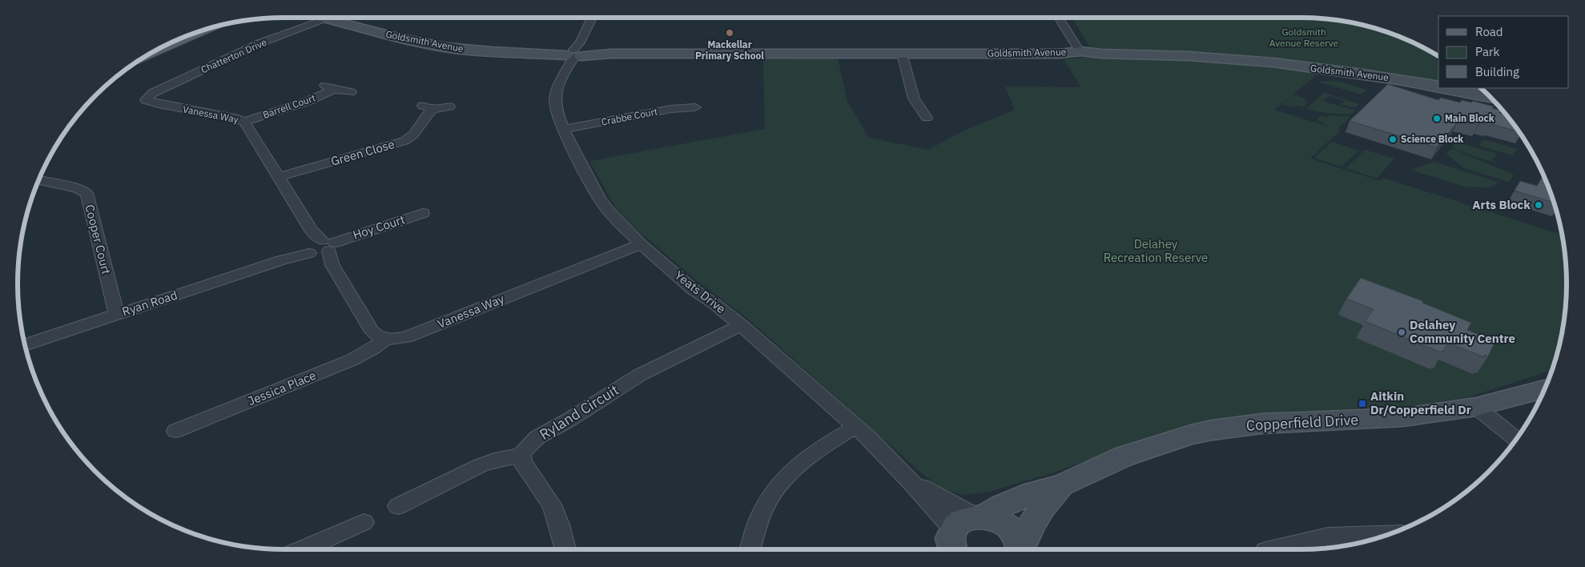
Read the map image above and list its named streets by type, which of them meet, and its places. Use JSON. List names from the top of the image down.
{
  "streets": {
    "street": [
      "Goldsmith Avenue",
      "Chatterton Drive",
      "Barrell Court",
      "Vanessa Way",
      "Crabbe Court",
      "Green Close",
      "Hoy Court",
      "Cooper Court",
      "Yeats Drive",
      "Ryan Road",
      "Jessica Place",
      "Ryland Circuit",
      "Copperfield Drive"
    ]
  },
  "crossings": [
    ["Goldsmith Avenue", "Yeats Drive"],
    ["Chatterton Drive", "Vanessa Way"],
    ["Barrell Court", "Vanessa Way"],
    ["Vanessa Way", "Green Close"],
    ["Vanessa Way", "Hoy Court"],
    ["Vanessa Way", "Yeats Drive"],
    ["Vanessa Way", "Ryan Road"],
    ["Vanessa Way", "Jessica Place"],
    ["Crabbe Court", "Yeats Drive"],
    ["Hoy Court", "Ryan Road"],
    ["Cooper Court", "Ryan Road"],
    ["Yeats Drive", "Ryland Circuit"],
    ["Yeats Drive", "Copperfield Drive"]
  ],
  "parks": ["Goldsmith Avenue Reserve", "Delahey Recreation Reserve"],
  "places": {
    "other": [
      "Mackellar Primary School",
      "Main Block",
      "Science Block",
      "Arts Block",
      "Delahey Community Centre"
    ],
    "transit": ["Aitkin Dr/Copperfield Dr"]
  },
  "legend": ["Road", "Park", "Building"]
}
